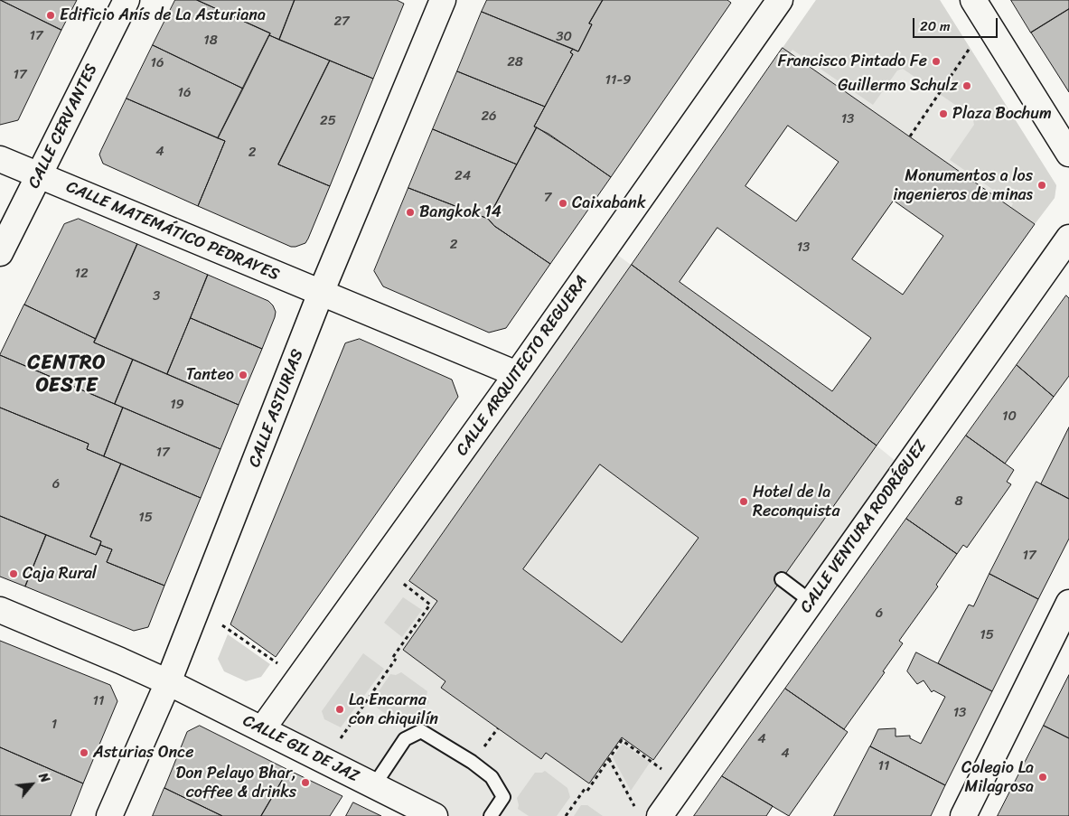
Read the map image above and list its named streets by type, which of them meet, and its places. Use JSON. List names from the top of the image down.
{
  "streets": {
    "street": [
      "CALLE CERVANTES",
      "CALLE MATEMÁTICO PEDRAYES",
      "CALLE ARQUITECTO REGUERA",
      "CALLE ASTURIAS",
      "CALLE VENTURA RODRÍGUEZ",
      "CALLE GIL DE JAZ"
    ]
  },
  "crossings": [
    ["CALLE CERVANTES", "CALLE MATEMÁTICO PEDRAYES"],
    ["CALLE MATEMÁTICO PEDRAYES", "CALLE ARQUITECTO REGUERA"],
    ["CALLE MATEMÁTICO PEDRAYES", "CALLE ASTURIAS"],
    ["CALLE ARQUITECTO REGUERA", "CALLE GIL DE JAZ"],
    ["CALLE ASTURIAS", "CALLE GIL DE JAZ"]
  ],
  "districts": ["CENTRO OESTE"],
  "places": [
    "Edificio Anís de La Asturiana",
    "Francisco Pintado Fe",
    "Guillermo Schulz",
    "Plaza Bochum",
    "Monumentos a los ingenieros de minas",
    "Caixabank",
    "Bangkok 14",
    "Tanteo",
    "Hotel de la Reconquista",
    "Caja Rural",
    "La Encarna con chiquilín",
    "Asturias Once",
    "Colegio La Milagrosa",
    "Don Pelayo Bhar, coffee & drinks"
  ],
  "house_numbers": [
    "27",
    "17",
    "30",
    "18",
    "28",
    "16",
    "17",
    "11-9",
    "16",
    "26",
    "13",
    "25",
    "4",
    "2",
    "24",
    "7",
    "2",
    "13",
    "12",
    "3",
    "19",
    "10",
    "17",
    "6",
    "8",
    "15",
    "17",
    "6",
    "15",
    "11",
    "13",
    "1",
    "4",
    "4",
    "11"
  ],
  "scale_bar": "20 m",
  "north": "top right"
}
